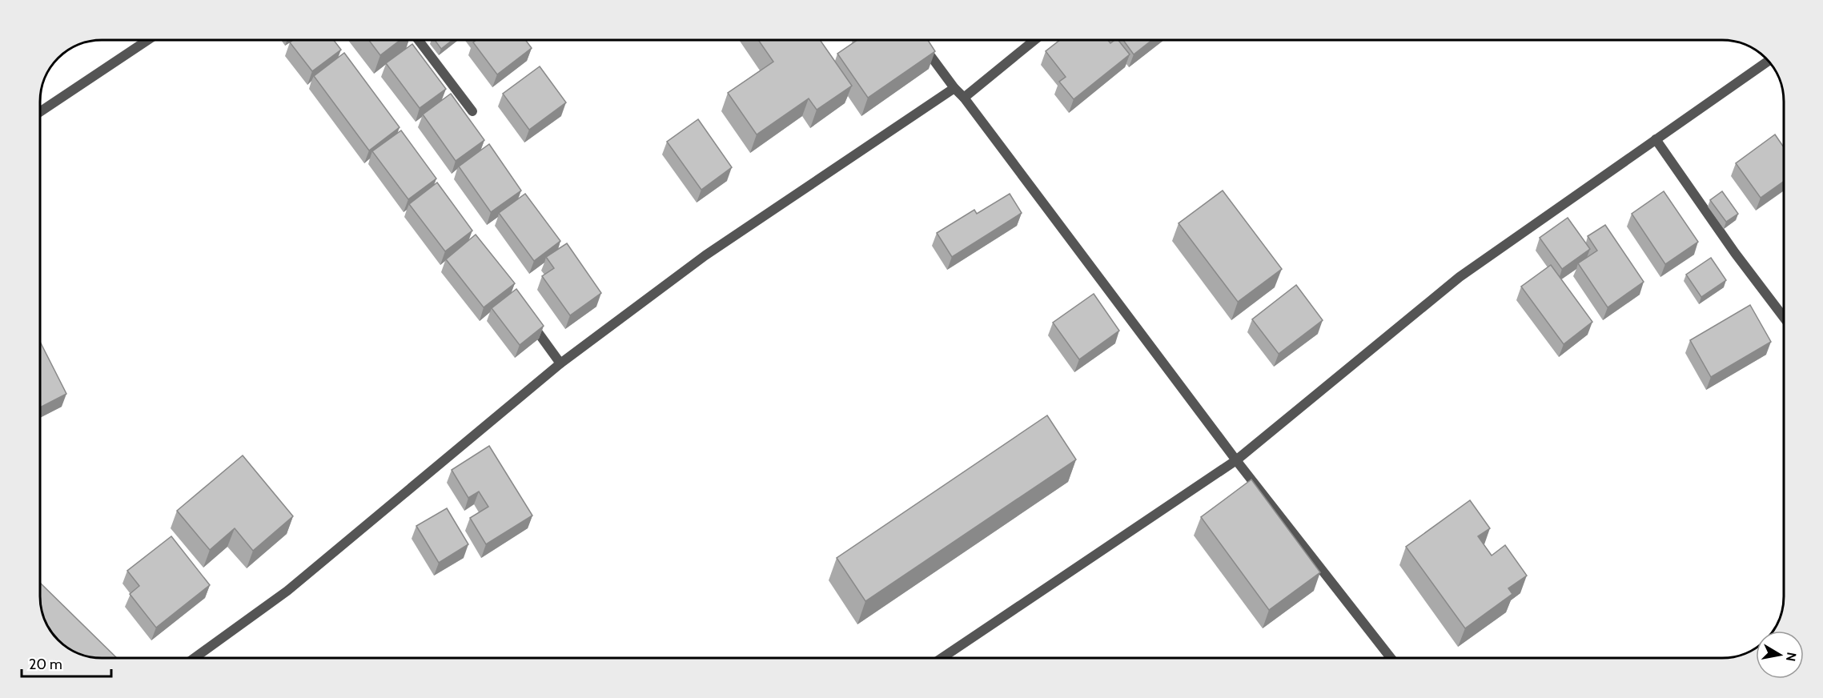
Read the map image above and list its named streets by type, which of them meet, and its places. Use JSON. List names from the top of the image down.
{
  "scale_bar": "20 m",
  "north": "right"
}
